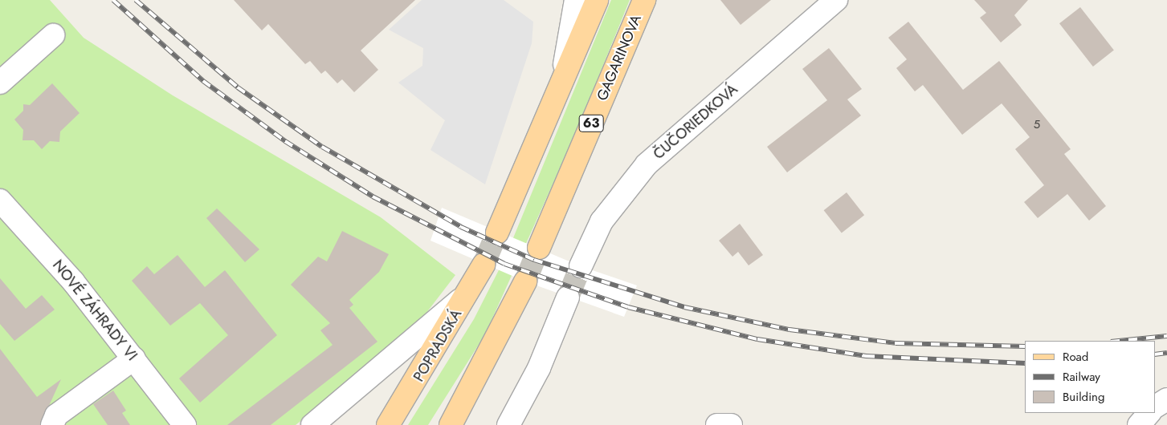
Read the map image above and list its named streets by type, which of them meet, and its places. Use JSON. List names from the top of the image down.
{
  "streets": {
    "main road": ["GAGARINOVA", "63", "POPRADSKÁ"],
    "street": ["ČUČORIEDKOVÁ", "NOVÉ ZÁHRADY VI"]
  },
  "house_numbers": ["5"],
  "legend": ["Road", "Railway", "Building"]
}
